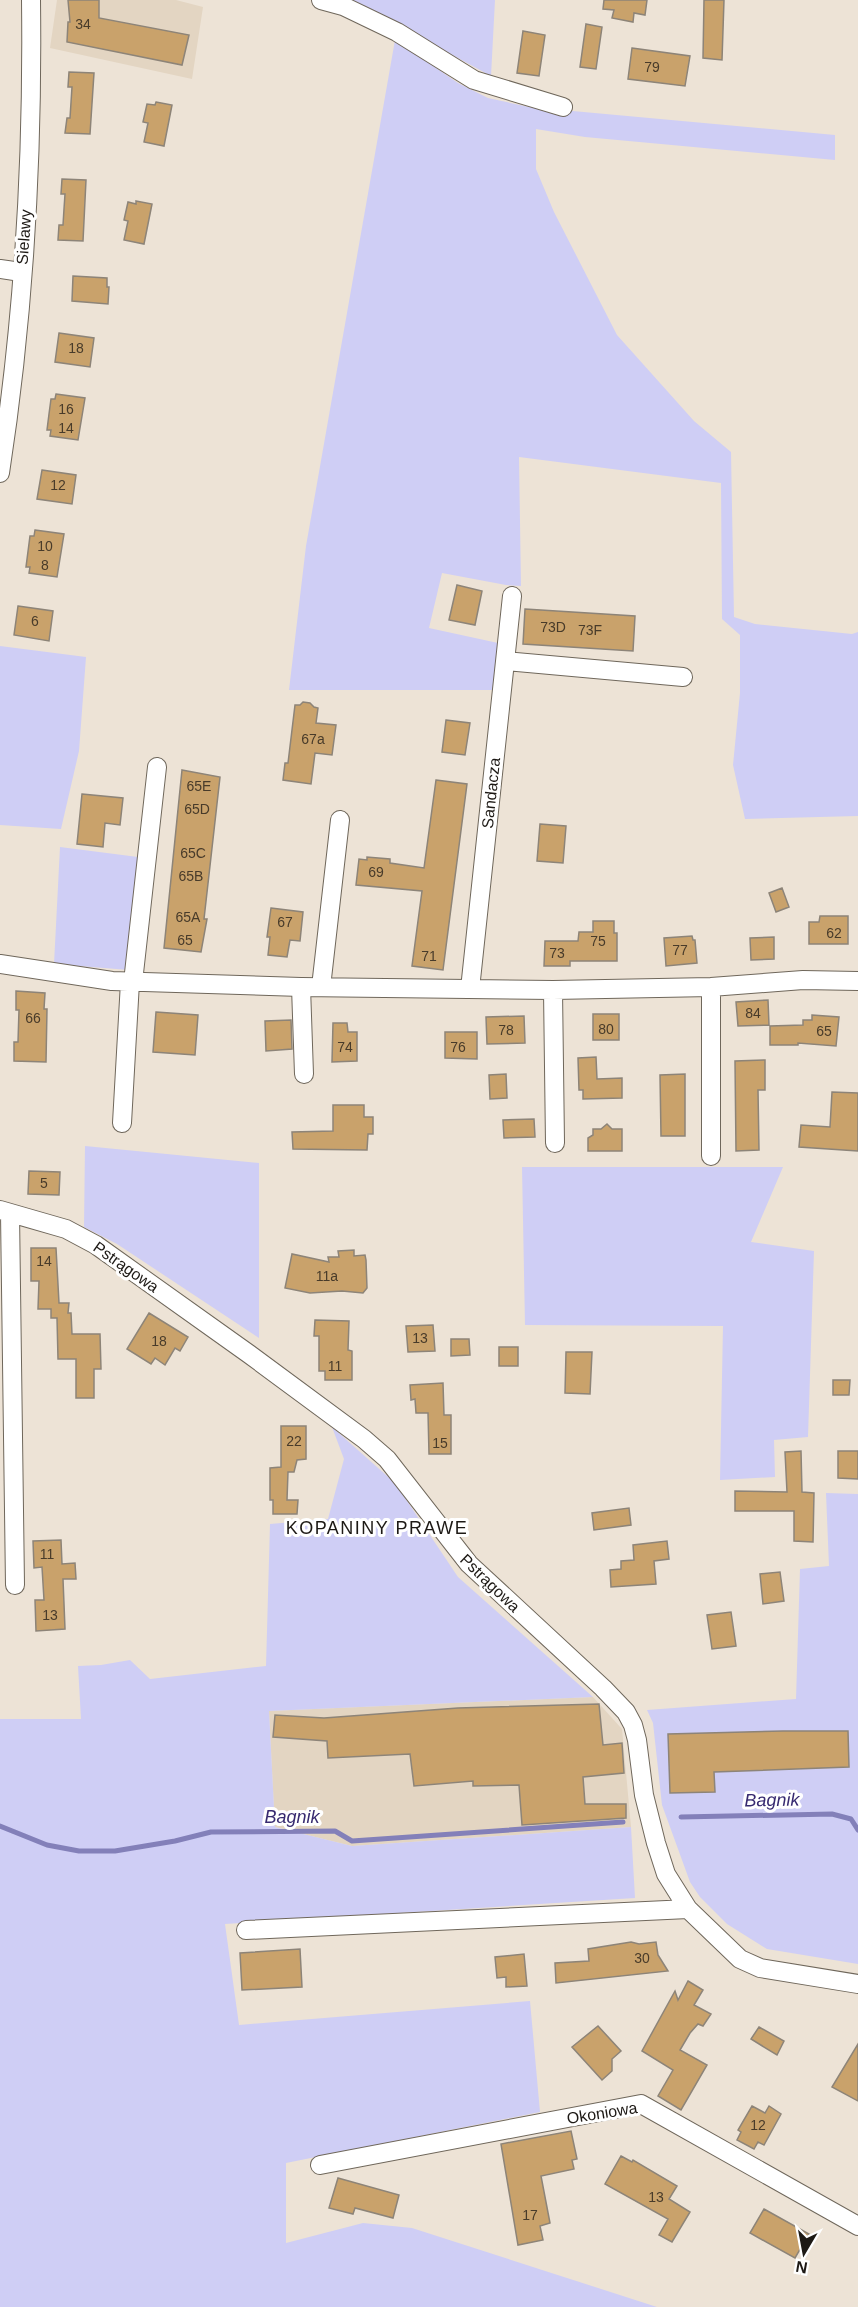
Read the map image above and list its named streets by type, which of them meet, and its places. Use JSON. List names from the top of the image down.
{
  "streets": {
    "street": [
      "Sielawy",
      "Sandacza",
      "Pstrągowa",
      "Okoniowa"
    ]
  },
  "districts": ["KOPANINY PRAWE"],
  "water": ["Bagnik"],
  "house_numbers": [
    "34",
    "79",
    "18",
    "16",
    "14",
    "12",
    "10",
    "8",
    "6",
    "73D",
    "73F",
    "67a",
    "65E",
    "65D",
    "65C",
    "69",
    "65B",
    "65A",
    "67",
    "62",
    "65",
    "75",
    "77",
    "73",
    "71",
    "84",
    "66",
    "80",
    "78",
    "65",
    "74",
    "76",
    "5",
    "14",
    "11a",
    "13",
    "18",
    "11",
    "22",
    "15",
    "11",
    "13",
    "30",
    "12",
    "13",
    "17"
  ],
  "north": "bottom"
}
